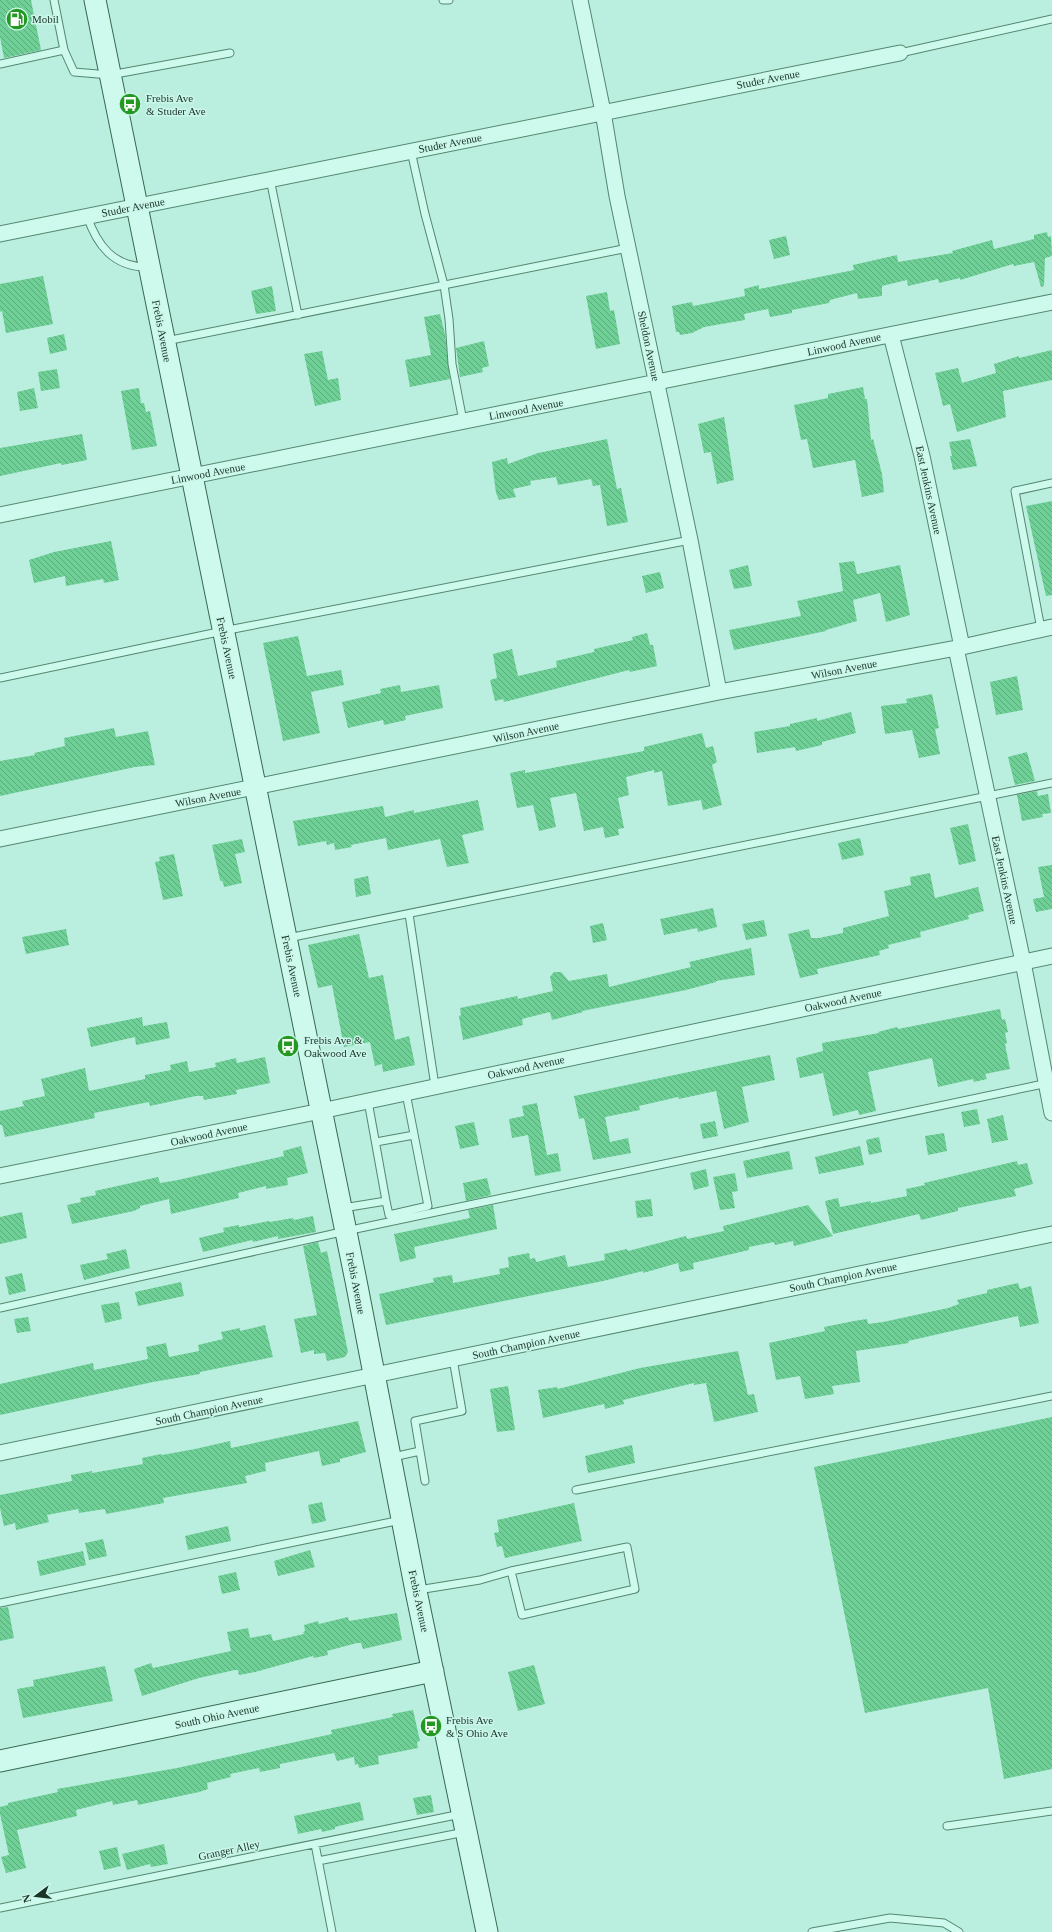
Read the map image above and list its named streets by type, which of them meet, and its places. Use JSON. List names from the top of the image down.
{
  "streets": {
    "main road": ["Frebis Avenue", "South Ohio Avenue"],
    "street": [
      "Studer Avenue",
      "Linwood Avenue",
      "Sheldon Avenue",
      "East Jenkins Avenue",
      "Wilson Avenue",
      "Oakwood Avenue",
      "South Champion Avenue"
    ],
    "lane": ["Granger Alley"]
  },
  "crossings": [
    ["Studer Avenue", "Frebis Avenue"],
    ["Studer Avenue", "Sheldon Avenue"],
    ["Frebis Avenue", "Linwood Avenue"],
    ["Frebis Avenue", "Wilson Avenue"],
    ["Frebis Avenue", "Oakwood Avenue"],
    ["Frebis Avenue", "South Champion Avenue"],
    ["Frebis Avenue", "South Ohio Avenue"],
    ["Frebis Avenue", "Granger Alley"],
    ["Linwood Avenue", "Sheldon Avenue"],
    ["Linwood Avenue", "East Jenkins Avenue"],
    ["Sheldon Avenue", "Wilson Avenue"],
    ["East Jenkins Avenue", "Wilson Avenue"],
    ["East Jenkins Avenue", "Oakwood Avenue"]
  ],
  "places": {
    "fuel station": ["Mobil"],
    "bus stop": ["Frebis Ave & Studer Ave", "Frebis Ave & Oakwood Ave", "Frebis Ave & S Ohio Ave"]
  },
  "north": "left"
}
